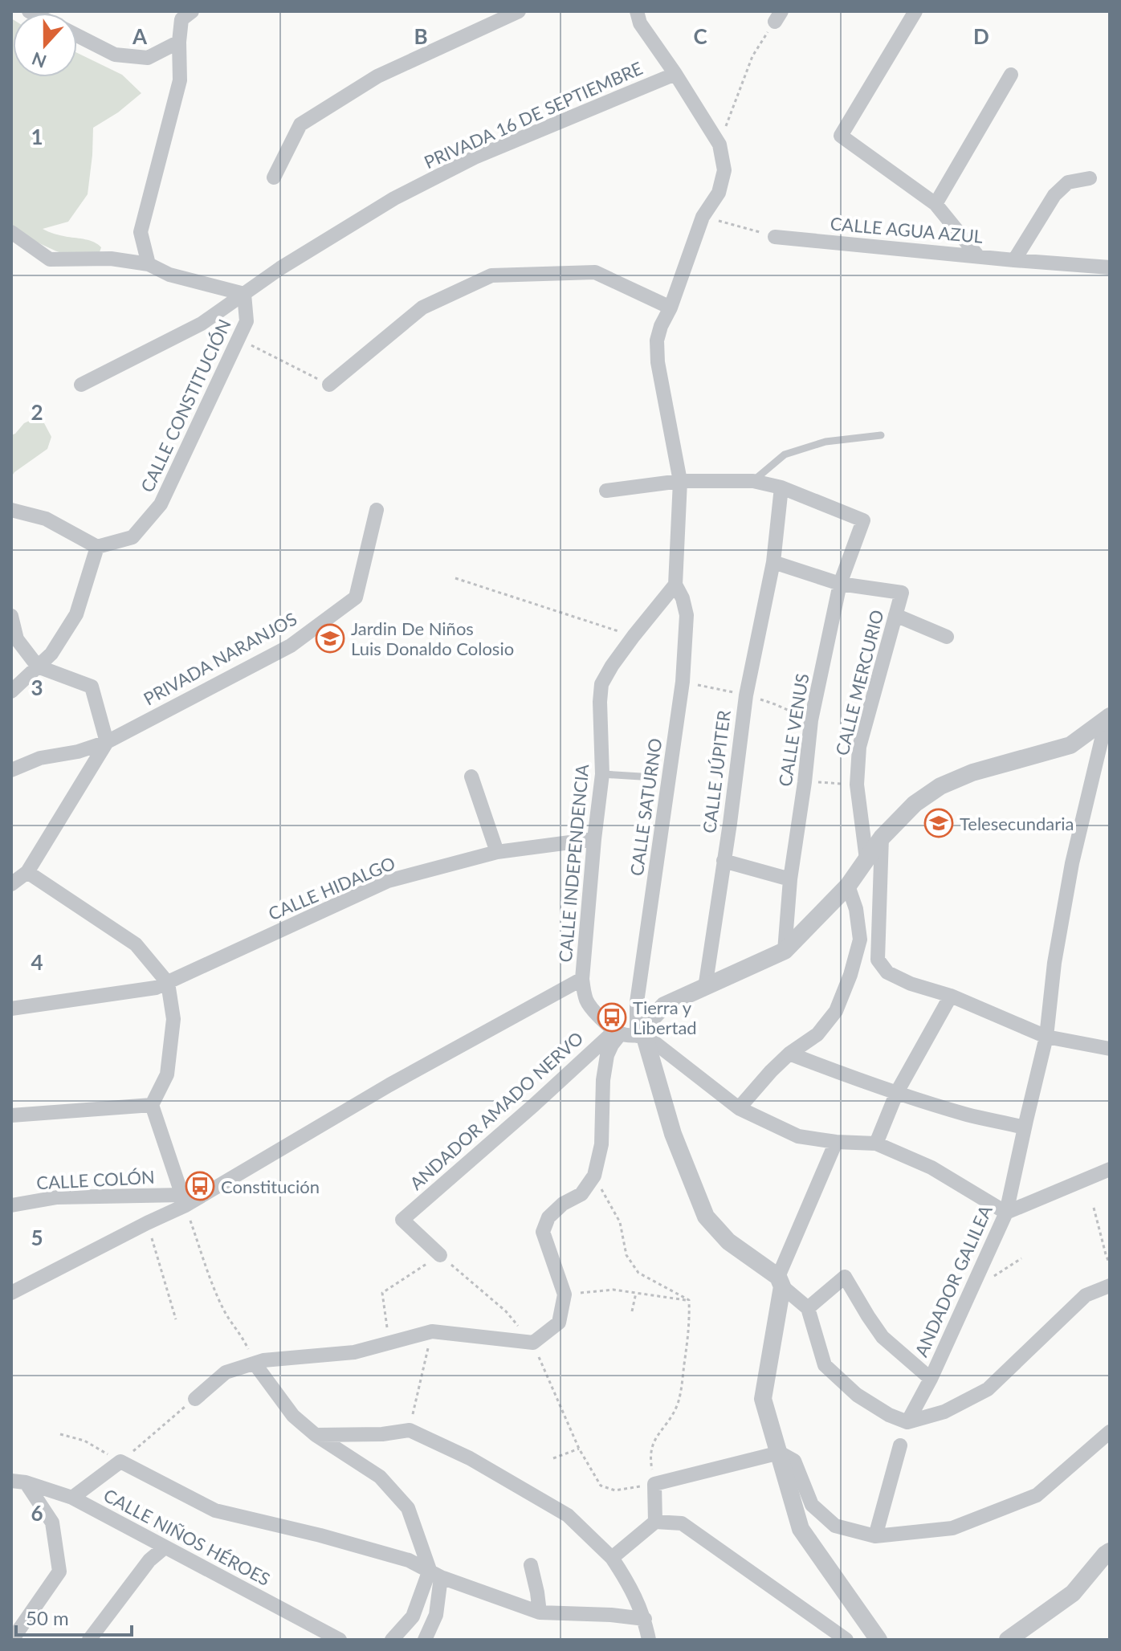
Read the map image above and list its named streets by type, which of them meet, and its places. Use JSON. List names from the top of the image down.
{
  "streets": {
    "street": [
      "PRIVADA 16 DE SEPTIEMBRE",
      "CALLE AGUA AZUL",
      "CALLE CONSTITUCIÓN",
      "PRIVADA NARANJOS",
      "CALLE MERCURIO",
      "CALLE VENUS",
      "CALLE JÚPITER",
      "CALLE SATURNO",
      "CALLE INDEPENDENCIA",
      "CALLE HIDALGO",
      "ANDADOR AMADO NERVO",
      "CALLE COLÓN",
      "ANDADOR GALILEA",
      "CALLE NIÑOS HÉROES"
    ]
  },
  "crossings": [
    ["PRIVADA 16 DE SEPTIEMBRE", "CALLE CONSTITUCIÓN"],
    ["CALLE MERCURIO", "CALLE VENUS"],
    ["CALLE VENUS", "CALLE JÚPITER"],
    ["CALLE SATURNO", "CALLE INDEPENDENCIA"],
    ["CALLE INDEPENDENCIA", "CALLE HIDALGO"],
    ["CALLE INDEPENDENCIA", "CALLE COLÓN"]
  ],
  "places": {
    "school or university": ["Jardin De Niños Luis Donaldo Colosio", "Telesecundaria"],
    "bus stop": ["Tierra y Libertad", "Constitución"]
  },
  "scale_bar": "50 m",
  "north": "bottom",
  "grid": {
    "columns": [
      "A",
      "B",
      "C",
      "D"
    ],
    "rows": [
      "1",
      "2",
      "3",
      "4",
      "5",
      "6"
    ]
  }
}
